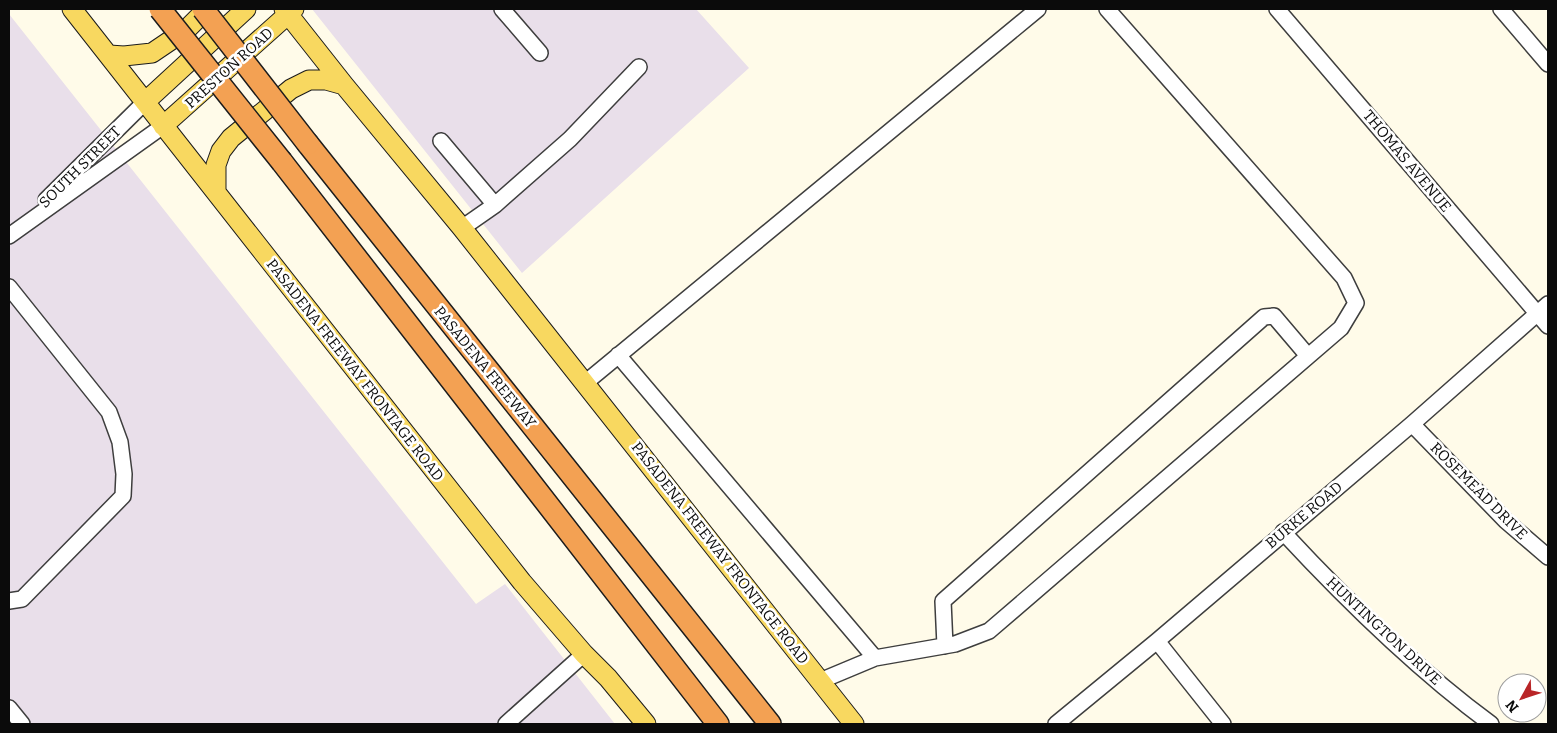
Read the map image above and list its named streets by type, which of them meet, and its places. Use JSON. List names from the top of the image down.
{
  "streets": {
    "highway": ["PASADENA FREEWAY"],
    "main road": ["PRESTON ROAD", "PASADENA FREEWAY FRONTAGE ROAD"],
    "street": [
      "THOMAS AVENUE",
      "SOUTH STREET",
      "ROSEMEAD DRIVE",
      "BURKE ROAD",
      "HUNTINGTON DRIVE"
    ]
  },
  "crossings": [
    ["PRESTON ROAD", "SOUTH STREET"],
    ["PRESTON ROAD", "PASADENA FREEWAY FRONTAGE ROAD"],
    ["THOMAS AVENUE", "BURKE ROAD"],
    ["SOUTH STREET", "PASADENA FREEWAY FRONTAGE ROAD"],
    ["ROSEMEAD DRIVE", "BURKE ROAD"],
    ["BURKE ROAD", "HUNTINGTON DRIVE"]
  ],
  "north": "bottom left"
}
